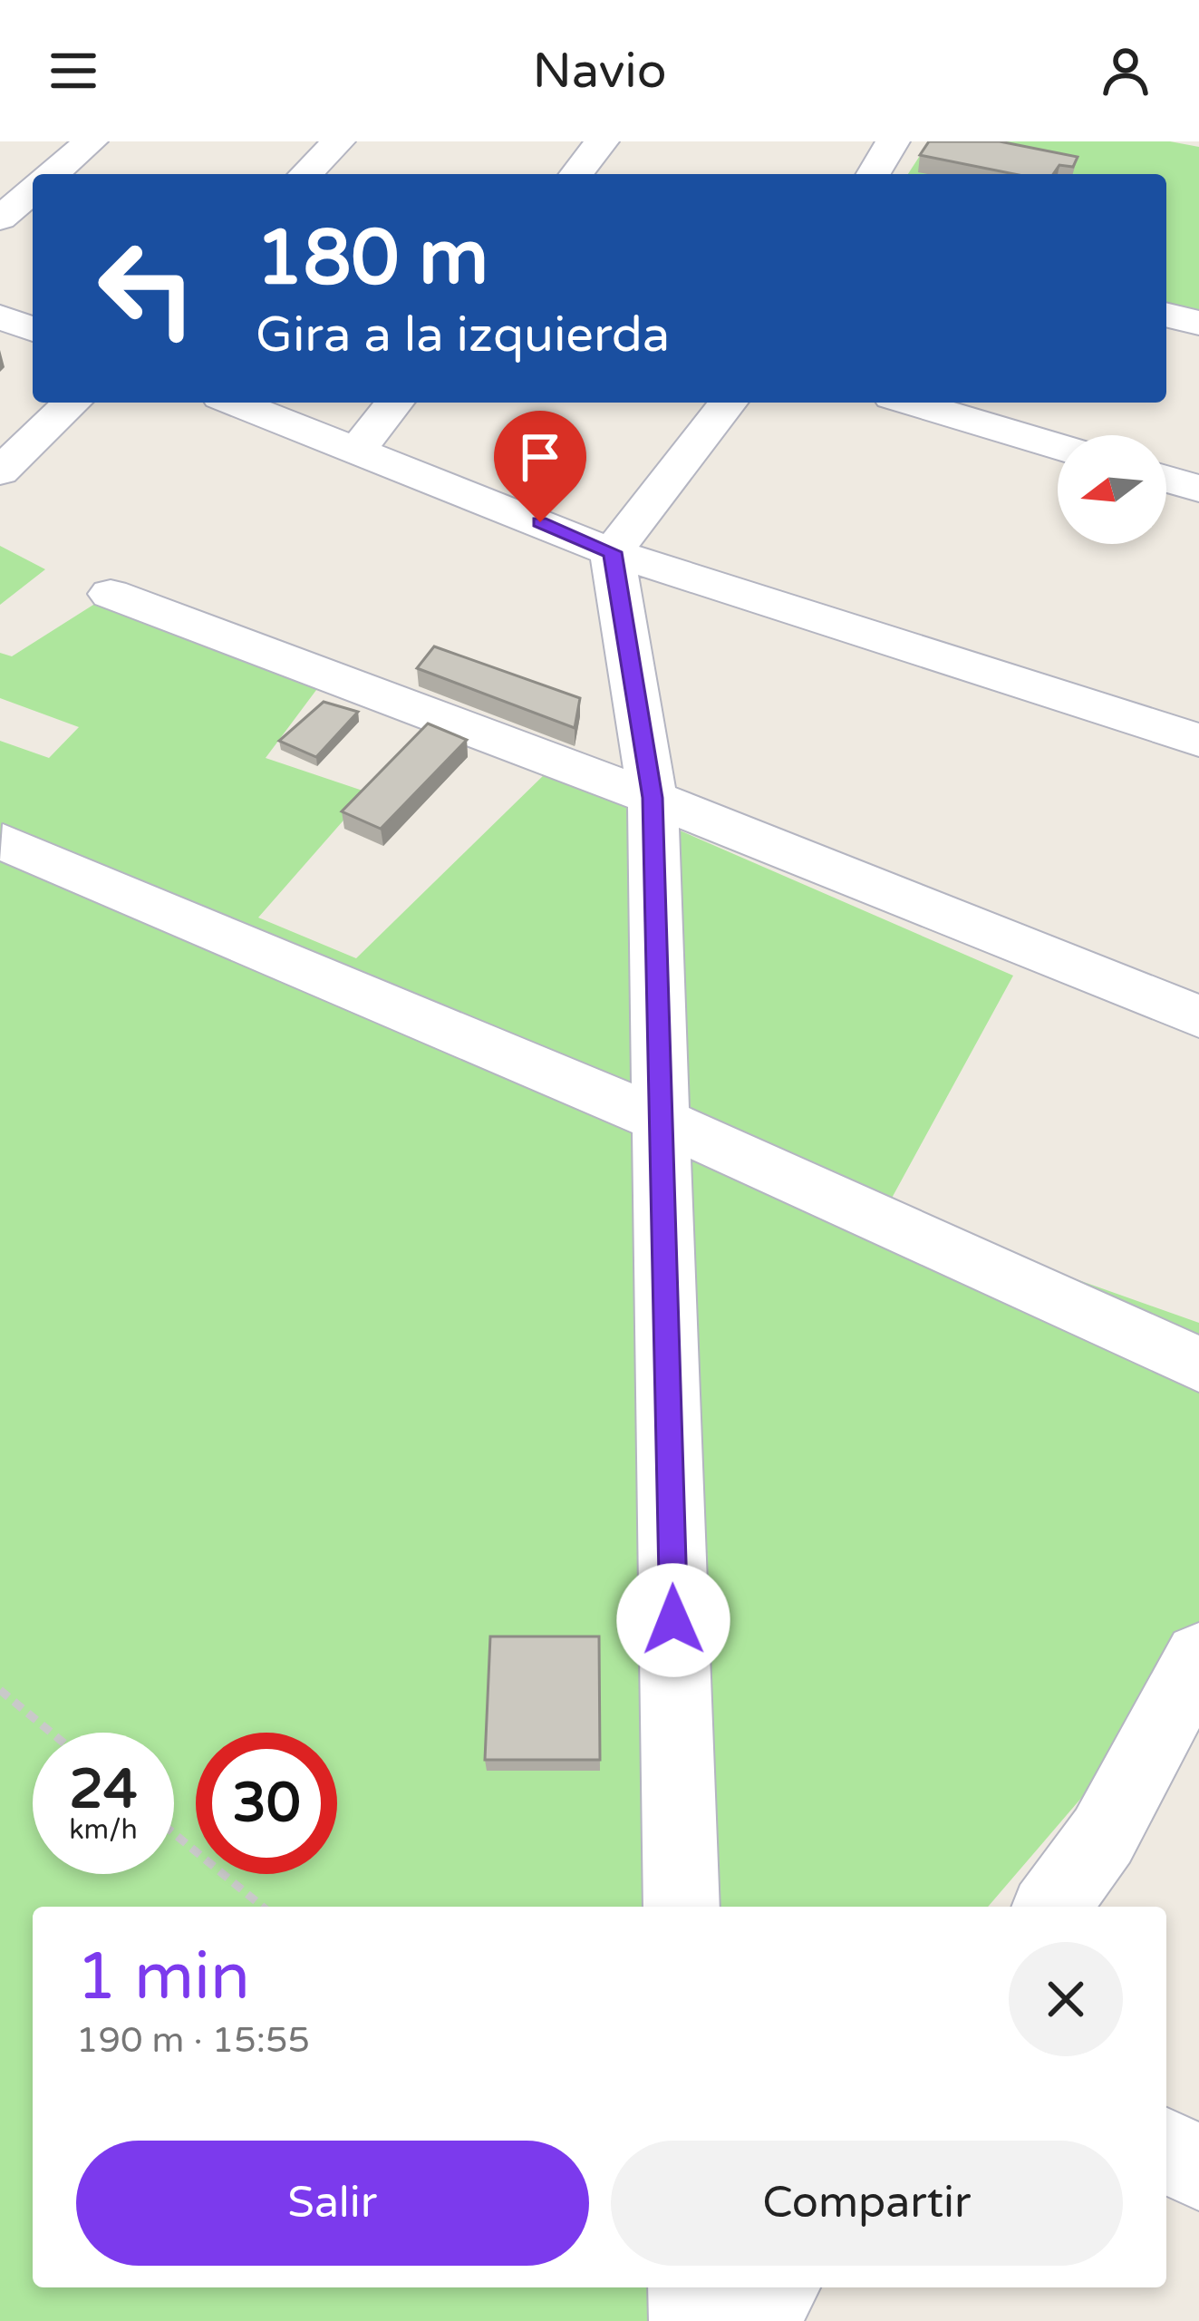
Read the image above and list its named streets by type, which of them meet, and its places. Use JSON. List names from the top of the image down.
{
  "north": "left",
  "page": {
    "header": "Navio",
    "turn": ["180 m", "Gira a la izquierda"],
    "speed": "24 km/h",
    "limit": "30",
    "heading": ["1 min", "190 m · 15:55"],
    "buttons": ["Salir", "Compartir"]
  }
}
